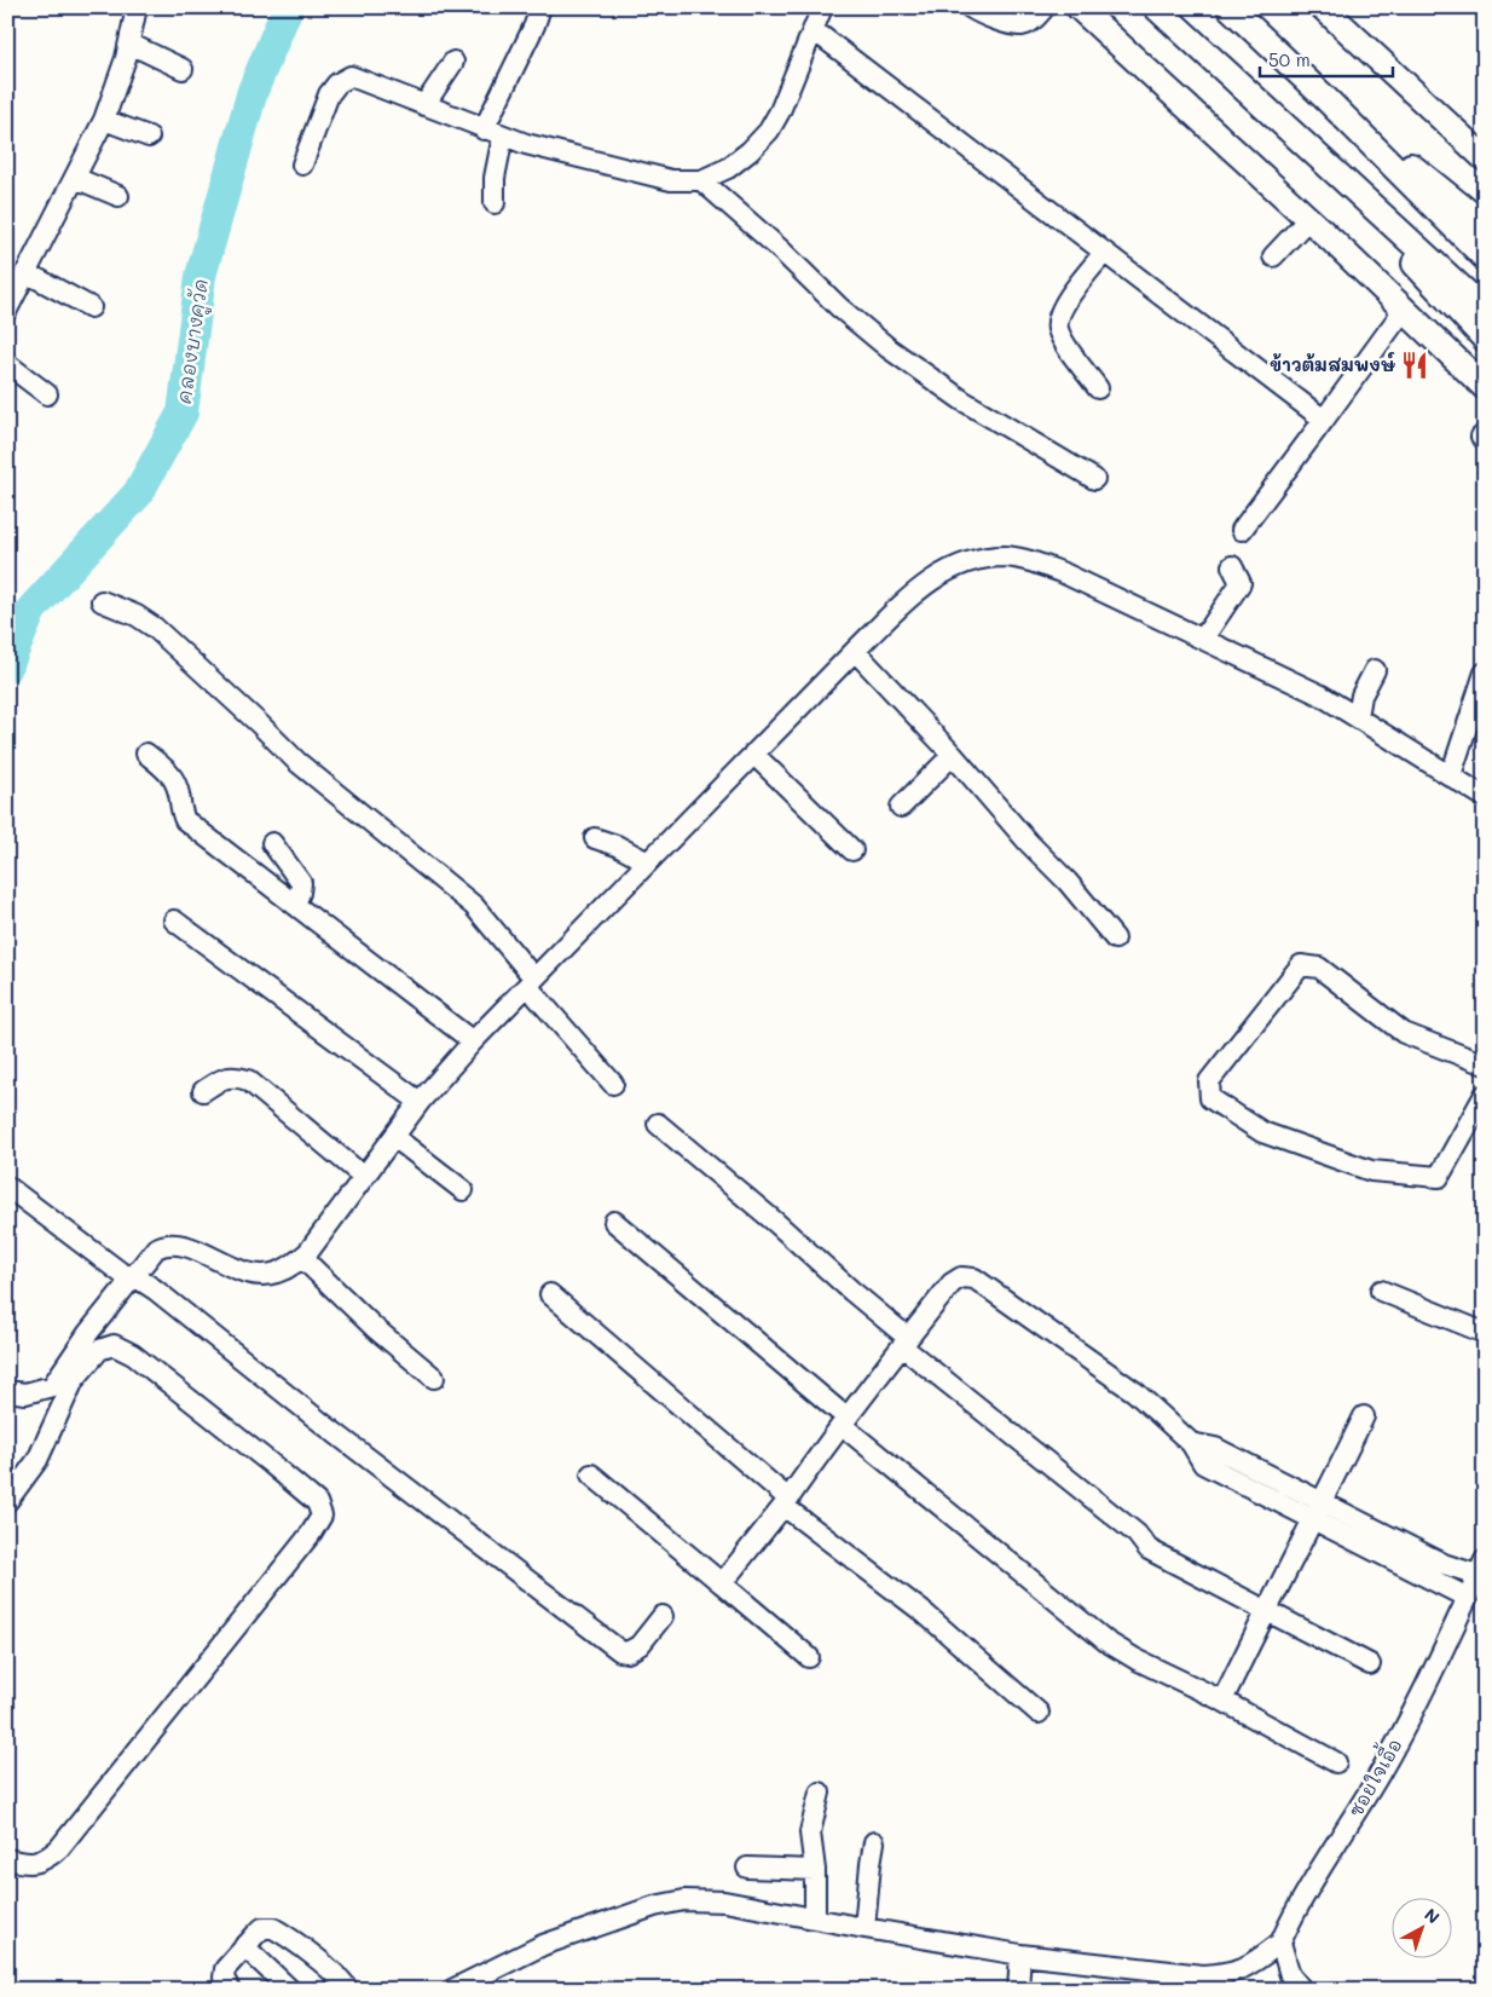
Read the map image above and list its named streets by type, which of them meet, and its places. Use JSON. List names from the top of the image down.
{
  "streets": {
    "street": ["ซอยใจเอื้อ"]
  },
  "water": ["คลองบางคูวัด"],
  "places": {
    "restaurant": ["ข้าวต้มสมพงษ์"]
  },
  "scale_bar": "50 m",
  "north": "top right"
}
